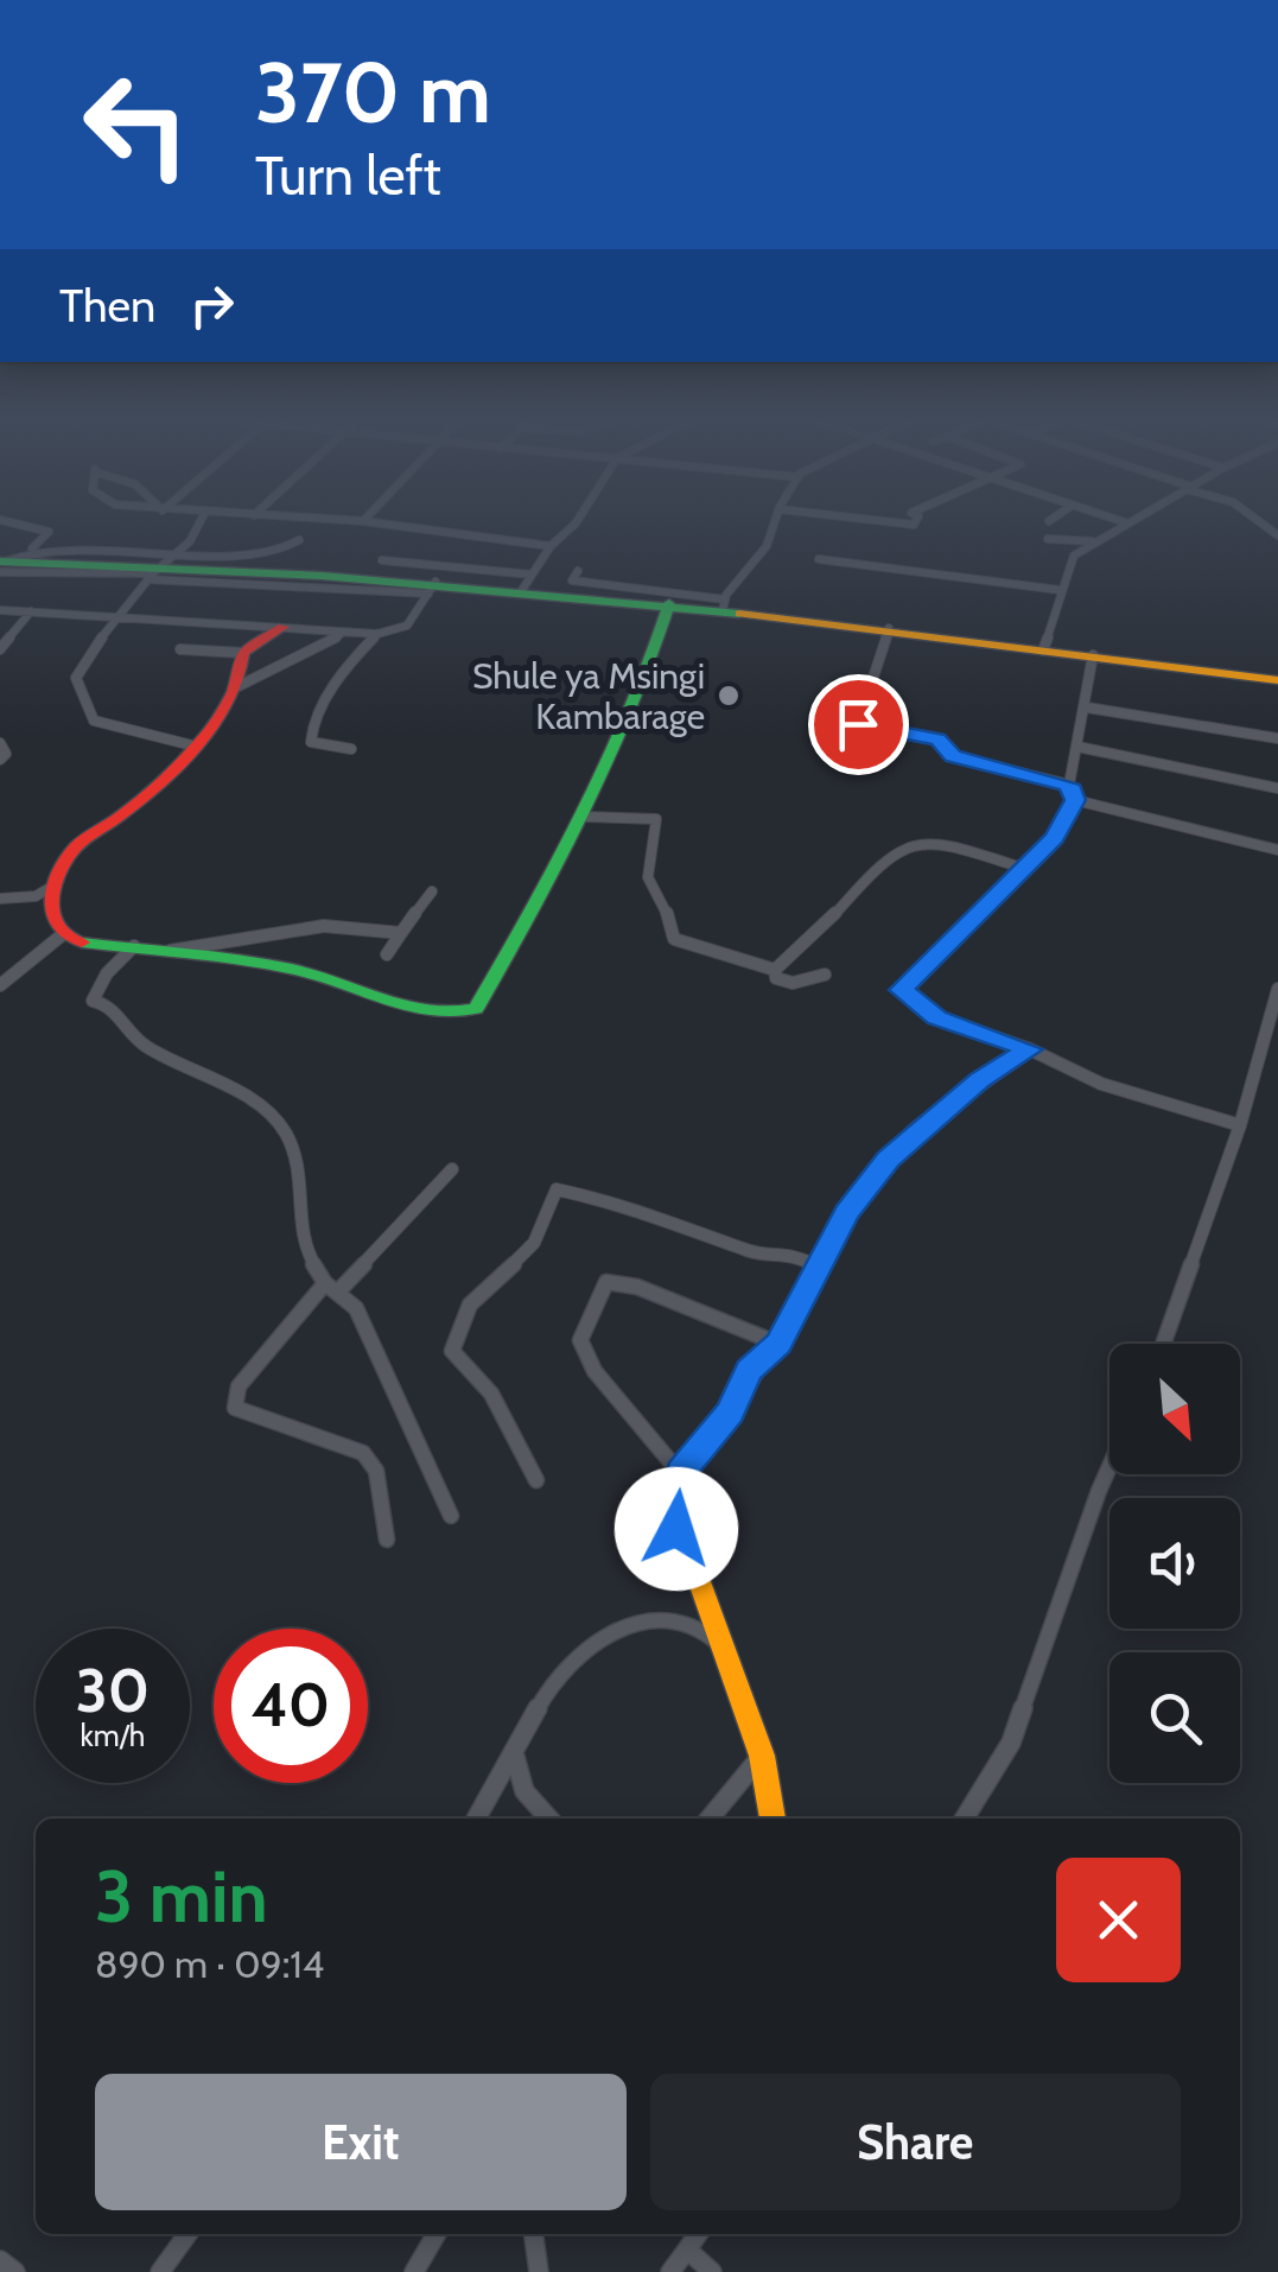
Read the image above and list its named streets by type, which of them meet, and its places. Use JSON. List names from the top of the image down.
{
  "places": ["Shule ya Msingi Kambarage"],
  "north": "bottom right",
  "page": {
    "turn": ["370 m", "Turn left"],
    "then": "Then",
    "speed": "30 km/h",
    "limit": "40",
    "heading": ["3 min", "890 m · 09:14"],
    "buttons": ["Exit", "Share"]
  }
}
